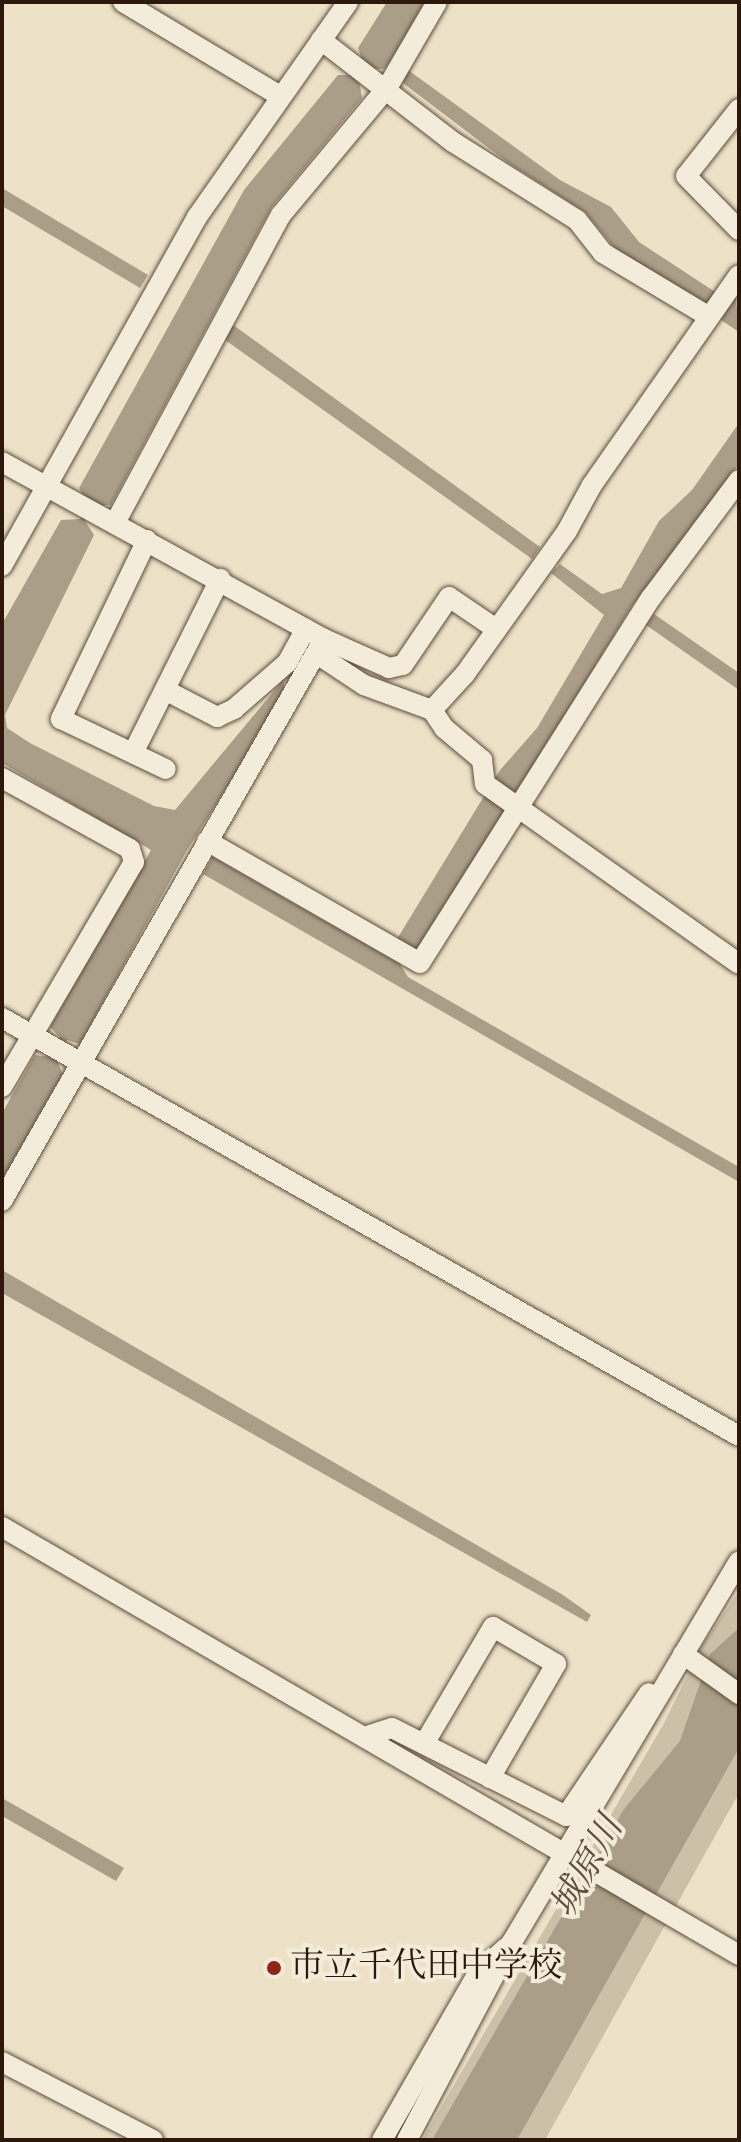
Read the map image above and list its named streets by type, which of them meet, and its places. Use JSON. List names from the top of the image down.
{
  "water": ["城原川"],
  "places": ["市立千代田中学校"]
}
